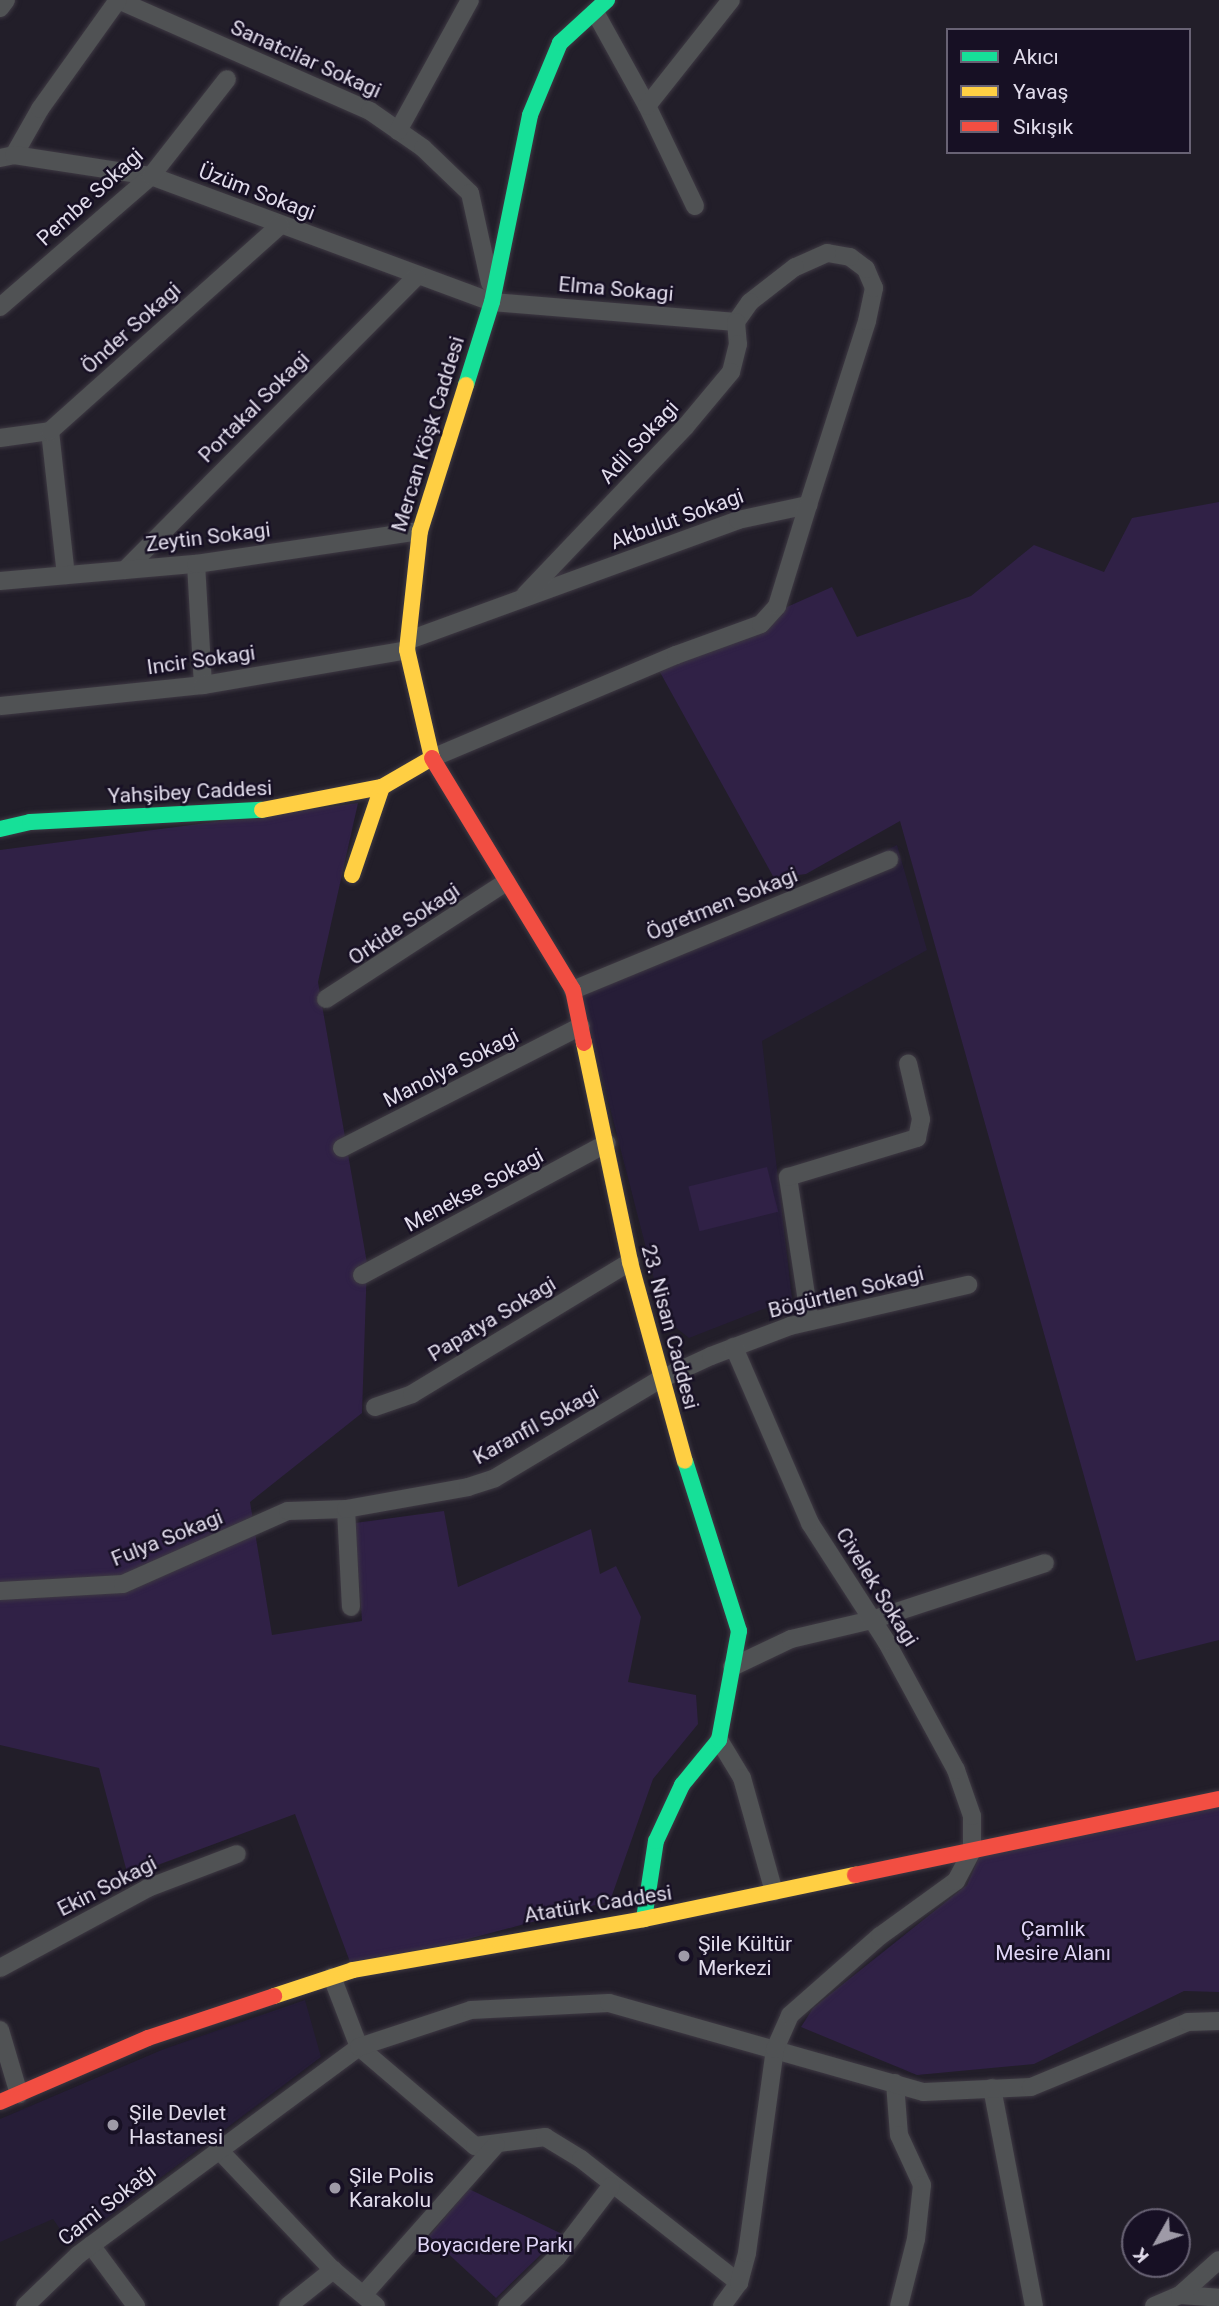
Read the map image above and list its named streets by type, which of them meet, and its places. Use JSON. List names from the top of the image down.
{
  "streets": {
    "street": [
      "Sanatcilar Sokagi",
      "Üzüm Sokagi",
      "Pembe Sokagi",
      "Elma Sokagi",
      "Önder Sokagi",
      "Portakal Sokagi",
      "Mercan Köşk Caddesi",
      "Adil Sokagi",
      "Akbulut Sokagi",
      "Zeytin Sokagi",
      "Incir Sokagi",
      "Yahşibey Caddesi",
      "Ögretmen Sokagi",
      "Orkide Sokagi",
      "Manolya Sokagi",
      "Menekse Sokagi",
      "Bögürtlen Sokagi",
      "Papatya Sokagi",
      "23. Nisan Caddesi",
      "Karanfil Sokagi",
      "Fulya Sokagi",
      "Civelek Sokagi",
      "Ekin Sokagi",
      "Atatürk Caddesi",
      "Cami Sokağı"
    ]
  },
  "crossings": [
    ["Sanatcilar Sokagi", "Üzüm Sokagi"],
    ["Sanatcilar Sokagi", "Elma Sokagi"],
    ["Sanatcilar Sokagi", "Mercan Köşk Caddesi"],
    ["Üzüm Sokagi", "Pembe Sokagi"],
    ["Üzüm Sokagi", "Elma Sokagi"],
    ["Üzüm Sokagi", "Önder Sokagi"],
    ["Üzüm Sokagi", "Portakal Sokagi"],
    ["Üzüm Sokagi", "Mercan Köşk Caddesi"],
    ["Elma Sokagi", "Mercan Köşk Caddesi"],
    ["Elma Sokagi", "Adil Sokagi"],
    ["Portakal Sokagi", "Zeytin Sokagi"],
    ["Mercan Köşk Caddesi", "Akbulut Sokagi"],
    ["Mercan Köşk Caddesi", "Zeytin Sokagi"],
    ["Mercan Köşk Caddesi", "Incir Sokagi"],
    ["Mercan Köşk Caddesi", "23. Nisan Caddesi"],
    ["Adil Sokagi", "Akbulut Sokagi"],
    ["Akbulut Sokagi", "Incir Sokagi"],
    ["Ögretmen Sokagi", "23. Nisan Caddesi"],
    ["Orkide Sokagi", "23. Nisan Caddesi"],
    ["Manolya Sokagi", "23. Nisan Caddesi"],
    ["Menekse Sokagi", "23. Nisan Caddesi"],
    ["Bögürtlen Sokagi", "23. Nisan Caddesi"],
    ["Bögürtlen Sokagi", "Karanfil Sokagi"],
    ["Bögürtlen Sokagi", "Civelek Sokagi"],
    ["Papatya Sokagi", "23. Nisan Caddesi"],
    ["23. Nisan Caddesi", "Karanfil Sokagi"],
    ["23. Nisan Caddesi", "Atatürk Caddesi"],
    ["Karanfil Sokagi", "Fulya Sokagi"],
    ["Civelek Sokagi", "Atatürk Caddesi"]
  ],
  "parks": ["Çamlık Mesire Alanı", "Boyacıdere Parkı"],
  "places": ["Şile Kültür Merkezi", "Şile Devlet Hastanesi", "Şile Polis Karakolu"],
  "legend": ["Akıcı", "Yavaş", "Sıkışık"],
  "north": "bottom left"
}
